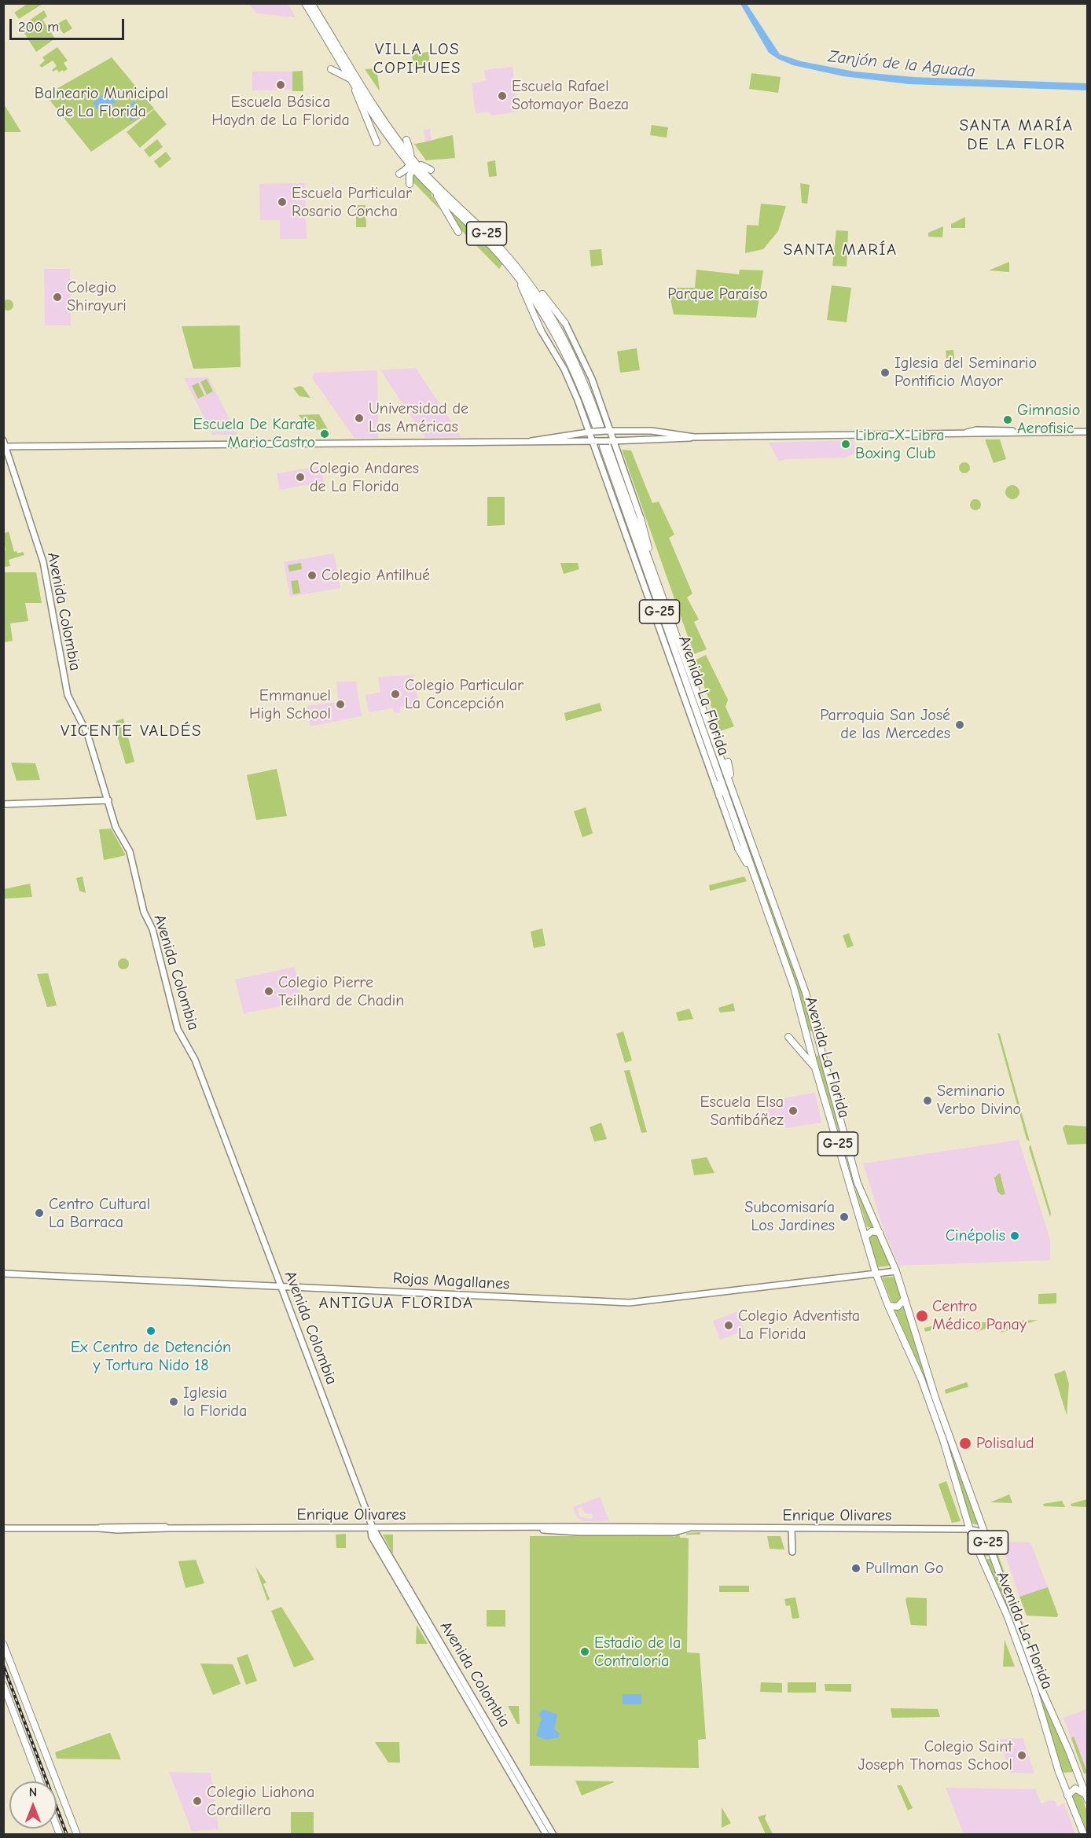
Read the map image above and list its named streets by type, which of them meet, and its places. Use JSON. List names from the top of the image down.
{
  "streets": {
    "main road": [
      "G-25",
      "Avenida Colombia",
      "Avenida La Florida",
      "Rojas Magallanes",
      "Enrique Olivares"
    ]
  },
  "crossings": [
    ["Avenida Colombia", "Rojas Magallanes"],
    ["Avenida Colombia", "Enrique Olivares"],
    ["Avenida La Florida", "Rojas Magallanes"],
    ["Avenida La Florida", "Enrique Olivares"]
  ],
  "districts": [
    "VILLA LOS COPIHUES",
    "SANTA MARÍA DE LA FLOR",
    "SANTA MARÍA",
    "VICENTE VALDÉS",
    "ANTIGUA FLORIDA"
  ],
  "water": ["Zanjón de la Aguada"],
  "parks": ["Balneario Municipal de La Florida", "Parque Paraíso"],
  "places": [
    "Escuela Básica Haydn de La Florida",
    "Escuela Rafael Sotomayor Baeza",
    "Escuela Particular Rosario Concha",
    "Colegio Shirayuri",
    "Iglesia del Seminario Pontificio Mayor",
    "Universidad de Las Américas",
    "Gimnasio Aerofisic",
    "Escuela De Karate Mario Castro",
    "Libra X Libra Boxing Club",
    "Colegio Andares de La Florida",
    "Colegio Antilhué",
    "Colegio Particular La Concepción",
    "Emmanuel High School",
    "Parroquia San José de las Mercedes",
    "Colegio Pierre Teilhard de Chadin",
    "Seminario Verbo Divino",
    "Escuela Elsa Santibáñez",
    "Centro Cultural La Barraca",
    "Subcomisaría Los Jardines",
    "Cinépolis",
    "Centro Médico Panay",
    "Colegio Adventista La Florida",
    "Ex Centro de Detención y Tortura Nido 18",
    "Iglesia la Florida",
    "Polisalud",
    "Pullman Go",
    "Estadio de la Contraloría",
    "Colegio Saint Joseph Thomas School",
    "Colegio Liahona Cordillera"
  ],
  "scale_bar": "200 m",
  "north": "top"
}
